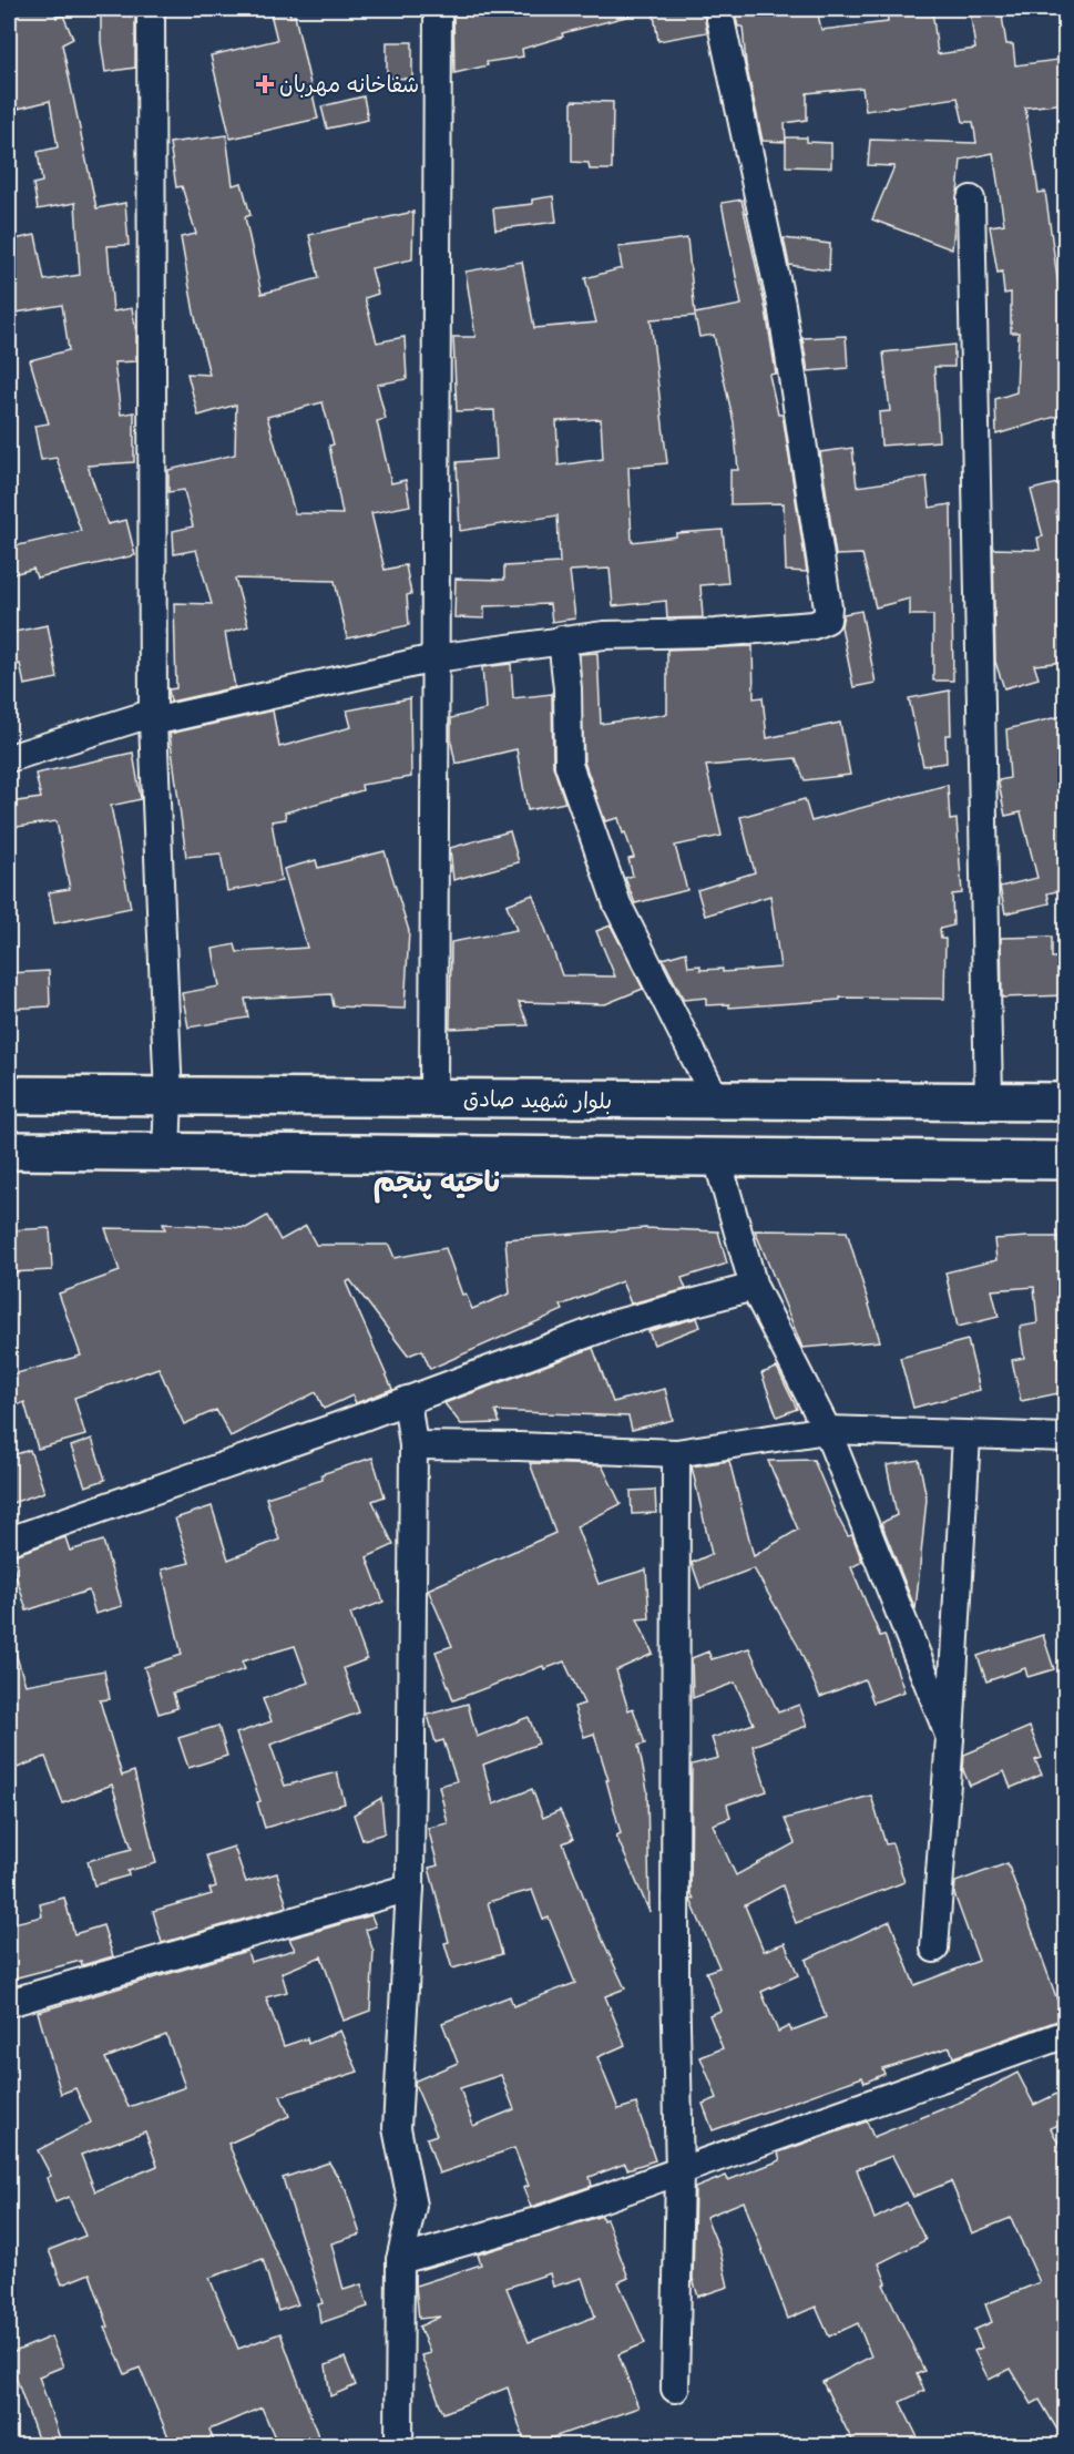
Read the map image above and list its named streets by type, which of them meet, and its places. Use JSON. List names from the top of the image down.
{
  "streets": {
    "main road": ["بلوار شهید صادق"]
  },
  "districts": ["ناحیه پنجم"],
  "places": {
    "health": ["شفاخانه مهربان"]
  }
}
